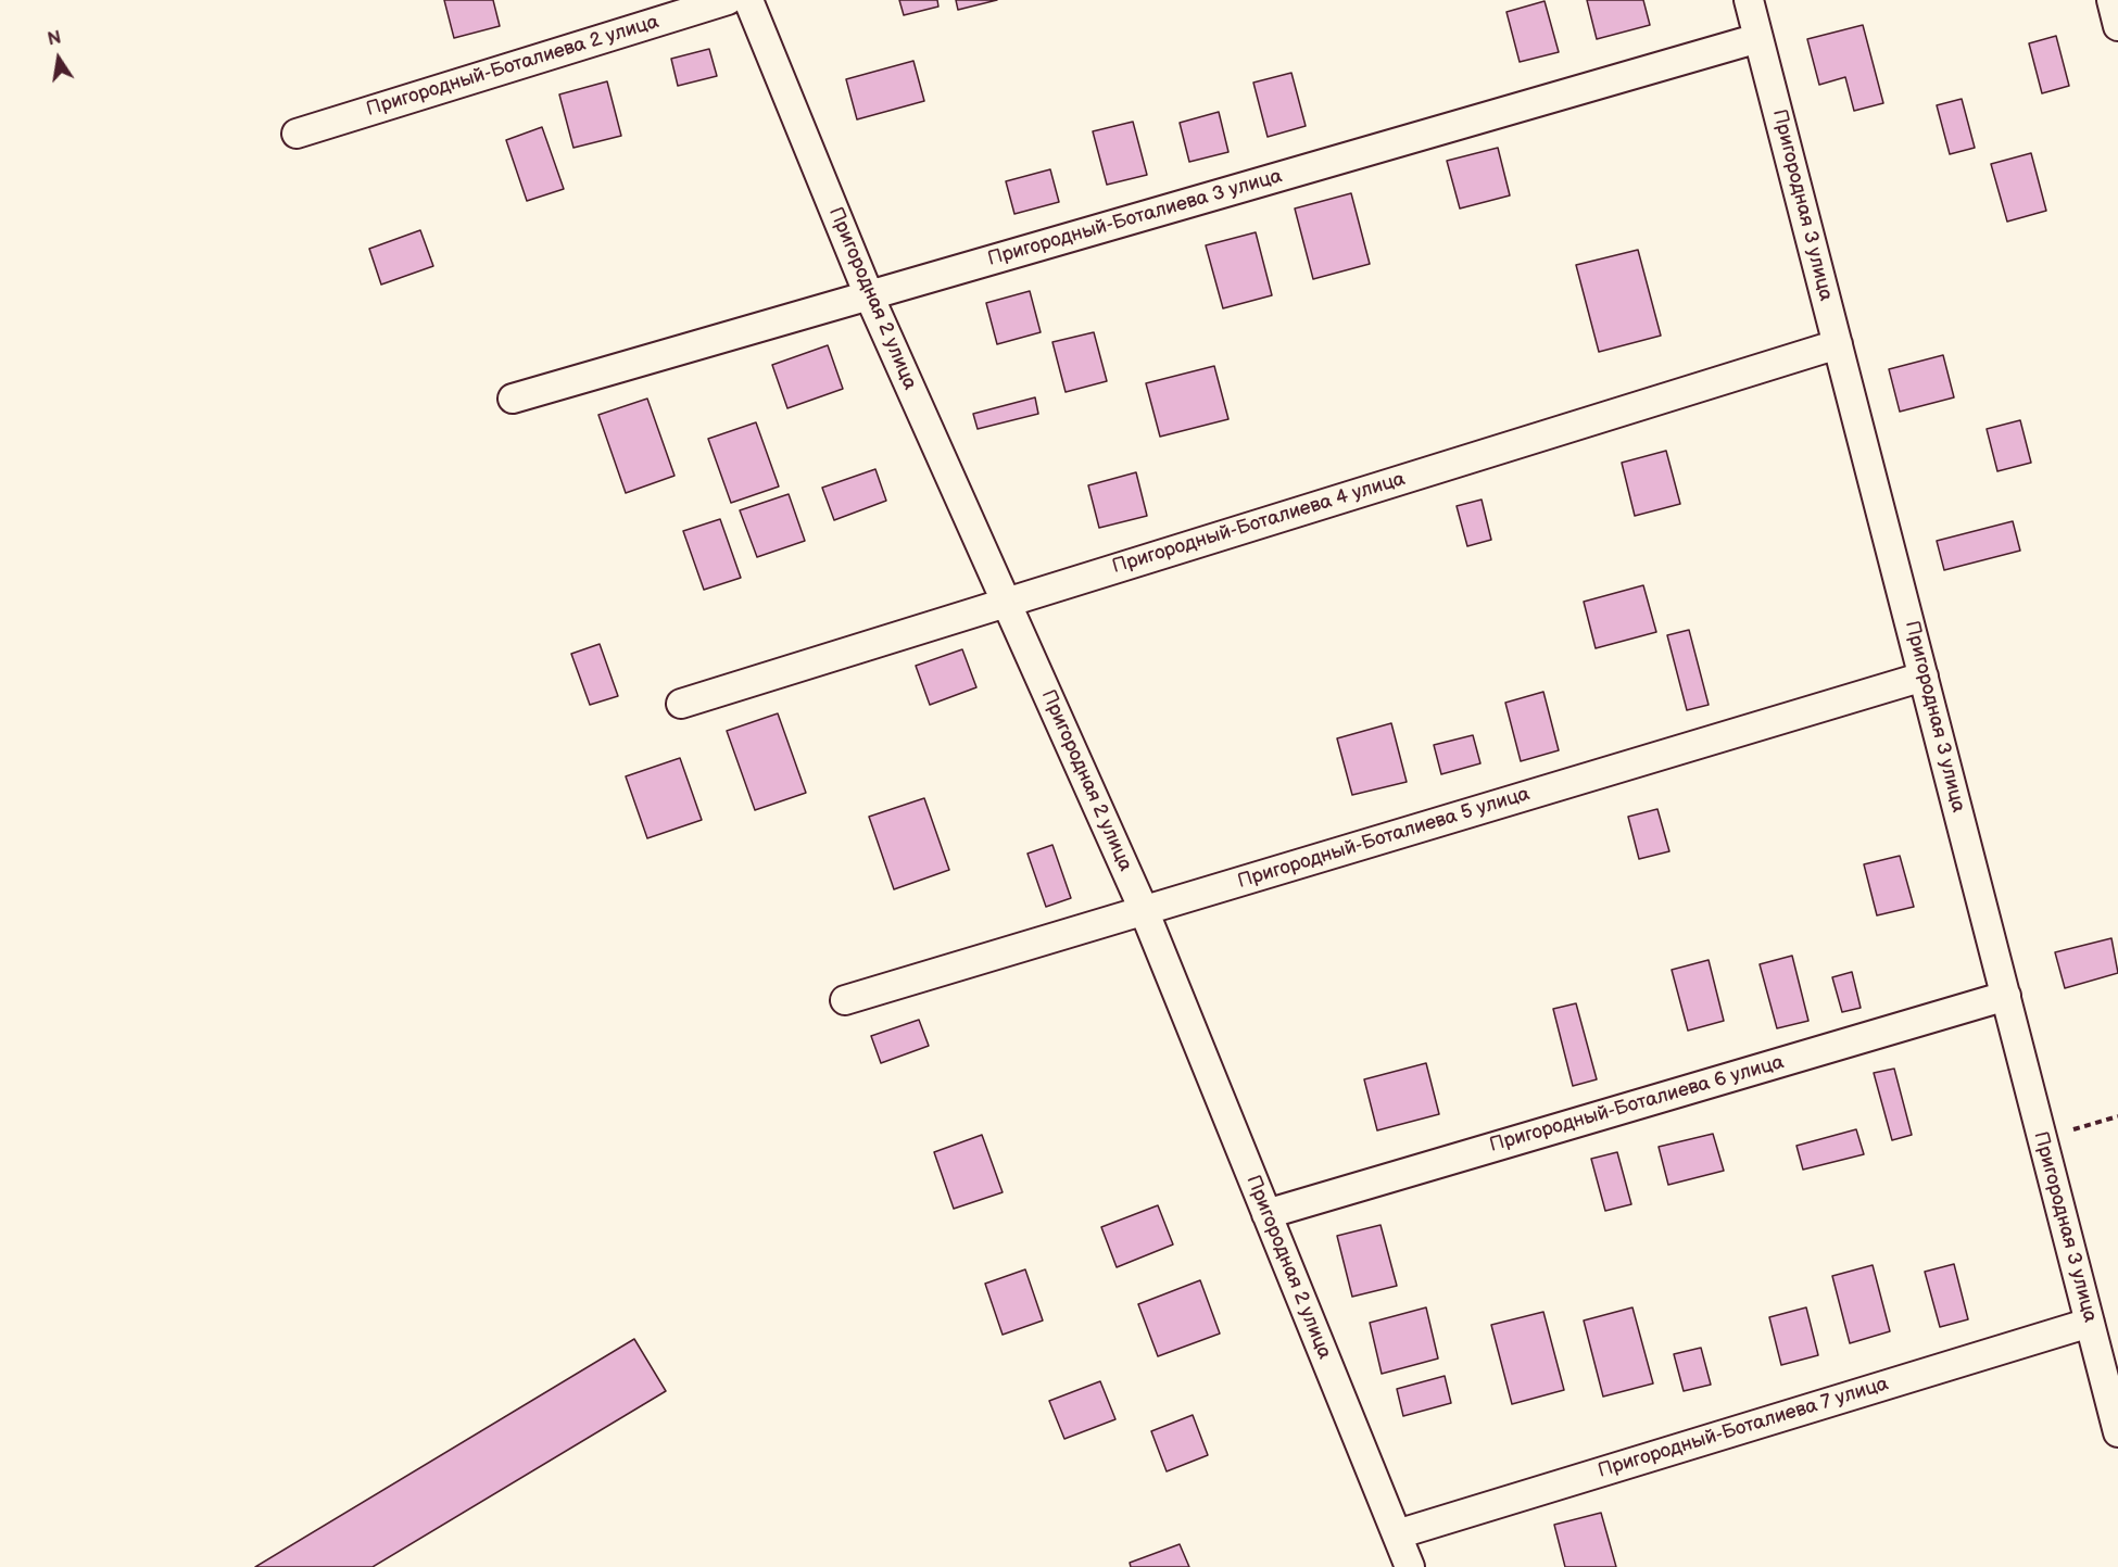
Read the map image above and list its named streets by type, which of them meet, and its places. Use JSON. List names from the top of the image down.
{
  "streets": {
    "street": [
      "Пригородный-Боталиева 2 улица",
      "Пригородная 3 улица",
      "Пригородный-Боталиева 3 улица",
      "Пригородная 2 улица",
      "Пригородный-Боталиева 4 улица",
      "Пригородный-Боталиева 5 улица",
      "Пригородный-Боталиева 6 улица",
      "Пригородный-Боталиева 7 улица"
    ]
  },
  "crossings": [
    ["Пригородная 3 улица", "Пригородный-Боталиева 3 улица"],
    ["Пригородная 3 улица", "Пригородный-Боталиева 4 улица"],
    ["Пригородная 3 улица", "Пригородный-Боталиева 5 улица"],
    ["Пригородная 3 улица", "Пригородный-Боталиева 6 улица"],
    ["Пригородная 3 улица", "Пригородный-Боталиева 7 улица"],
    ["Пригородный-Боталиева 3 улица", "Пригородная 2 улица"],
    ["Пригородная 2 улица", "Пригородный-Боталиева 4 улица"],
    ["Пригородная 2 улица", "Пригородный-Боталиева 5 улица"],
    ["Пригородная 2 улица", "Пригородный-Боталиева 6 улица"],
    ["Пригородная 2 улица", "Пригородный-Боталиева 7 улица"]
  ],
  "north": "top"
}
